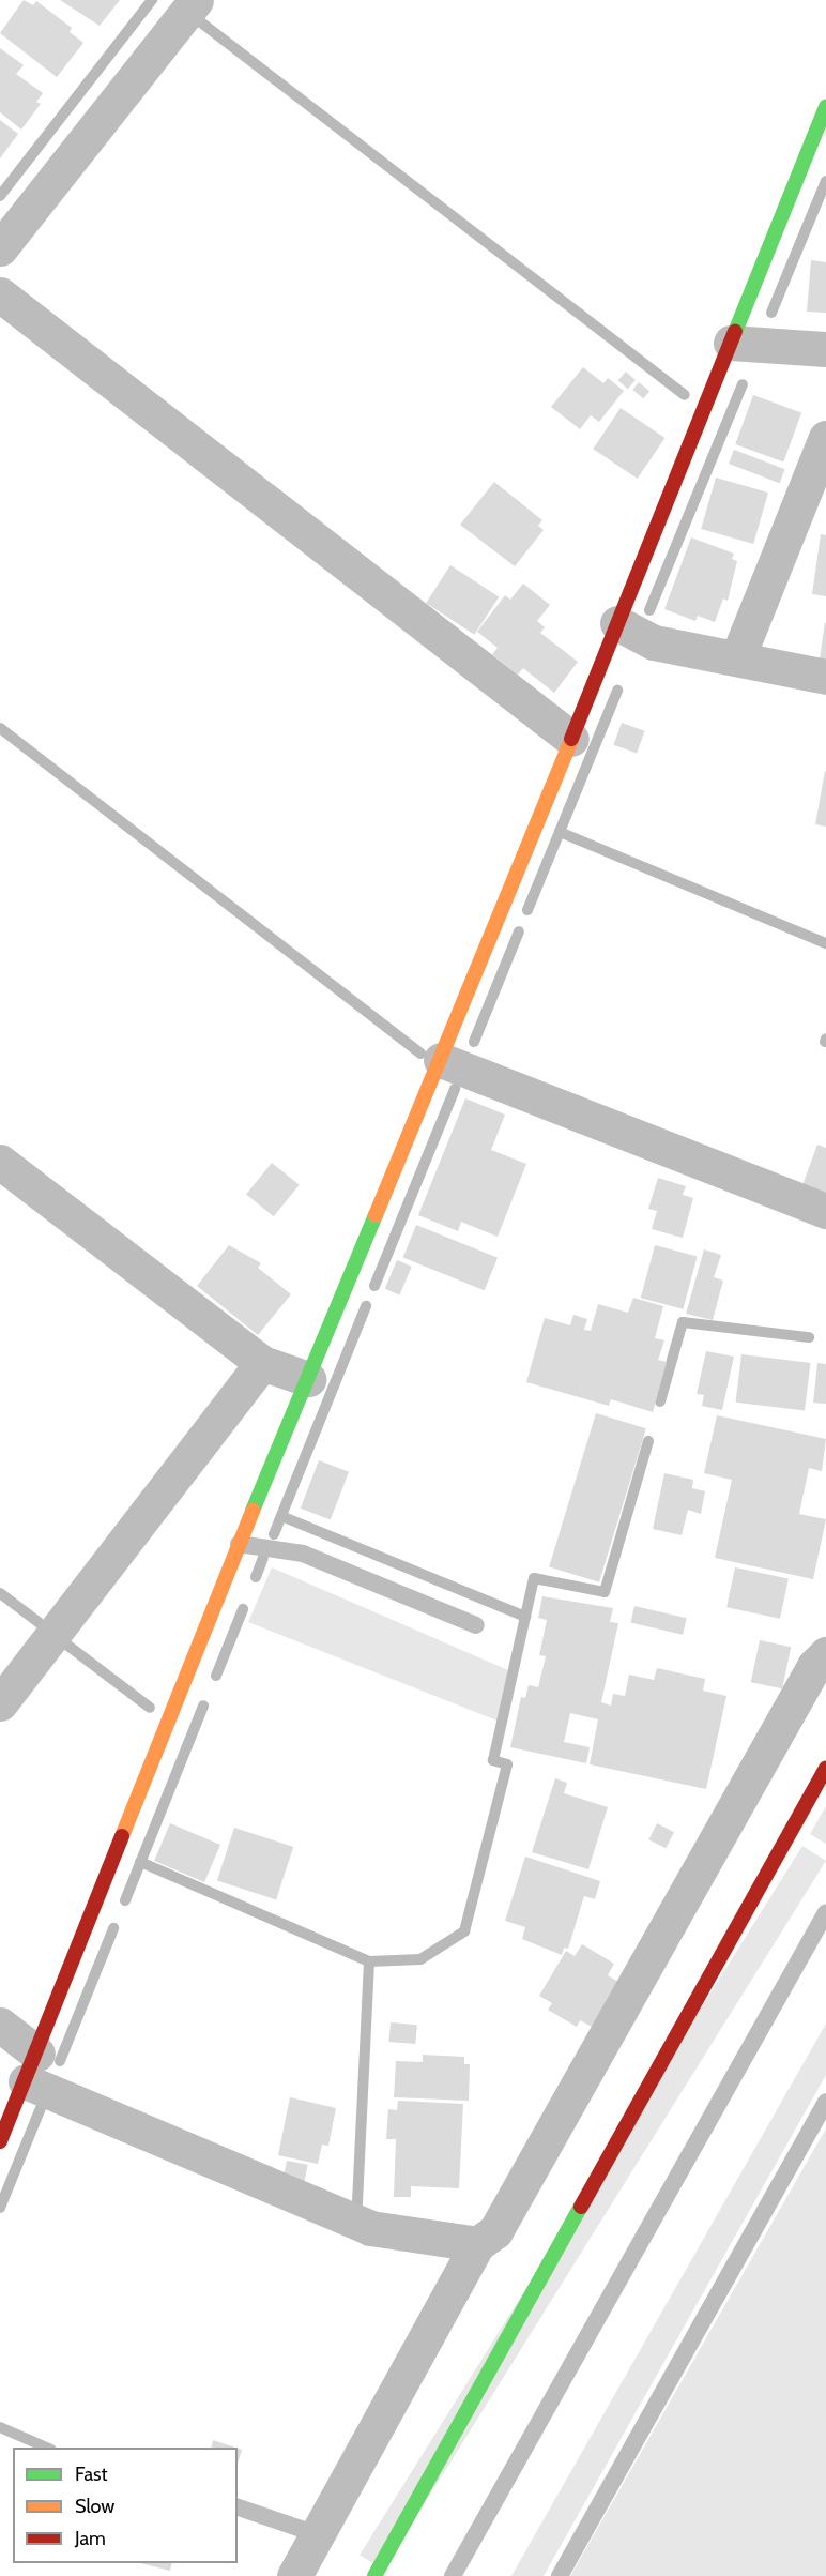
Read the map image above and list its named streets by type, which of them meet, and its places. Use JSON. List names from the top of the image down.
{
  "legend": ["Fast", "Slow", "Jam"]
}
